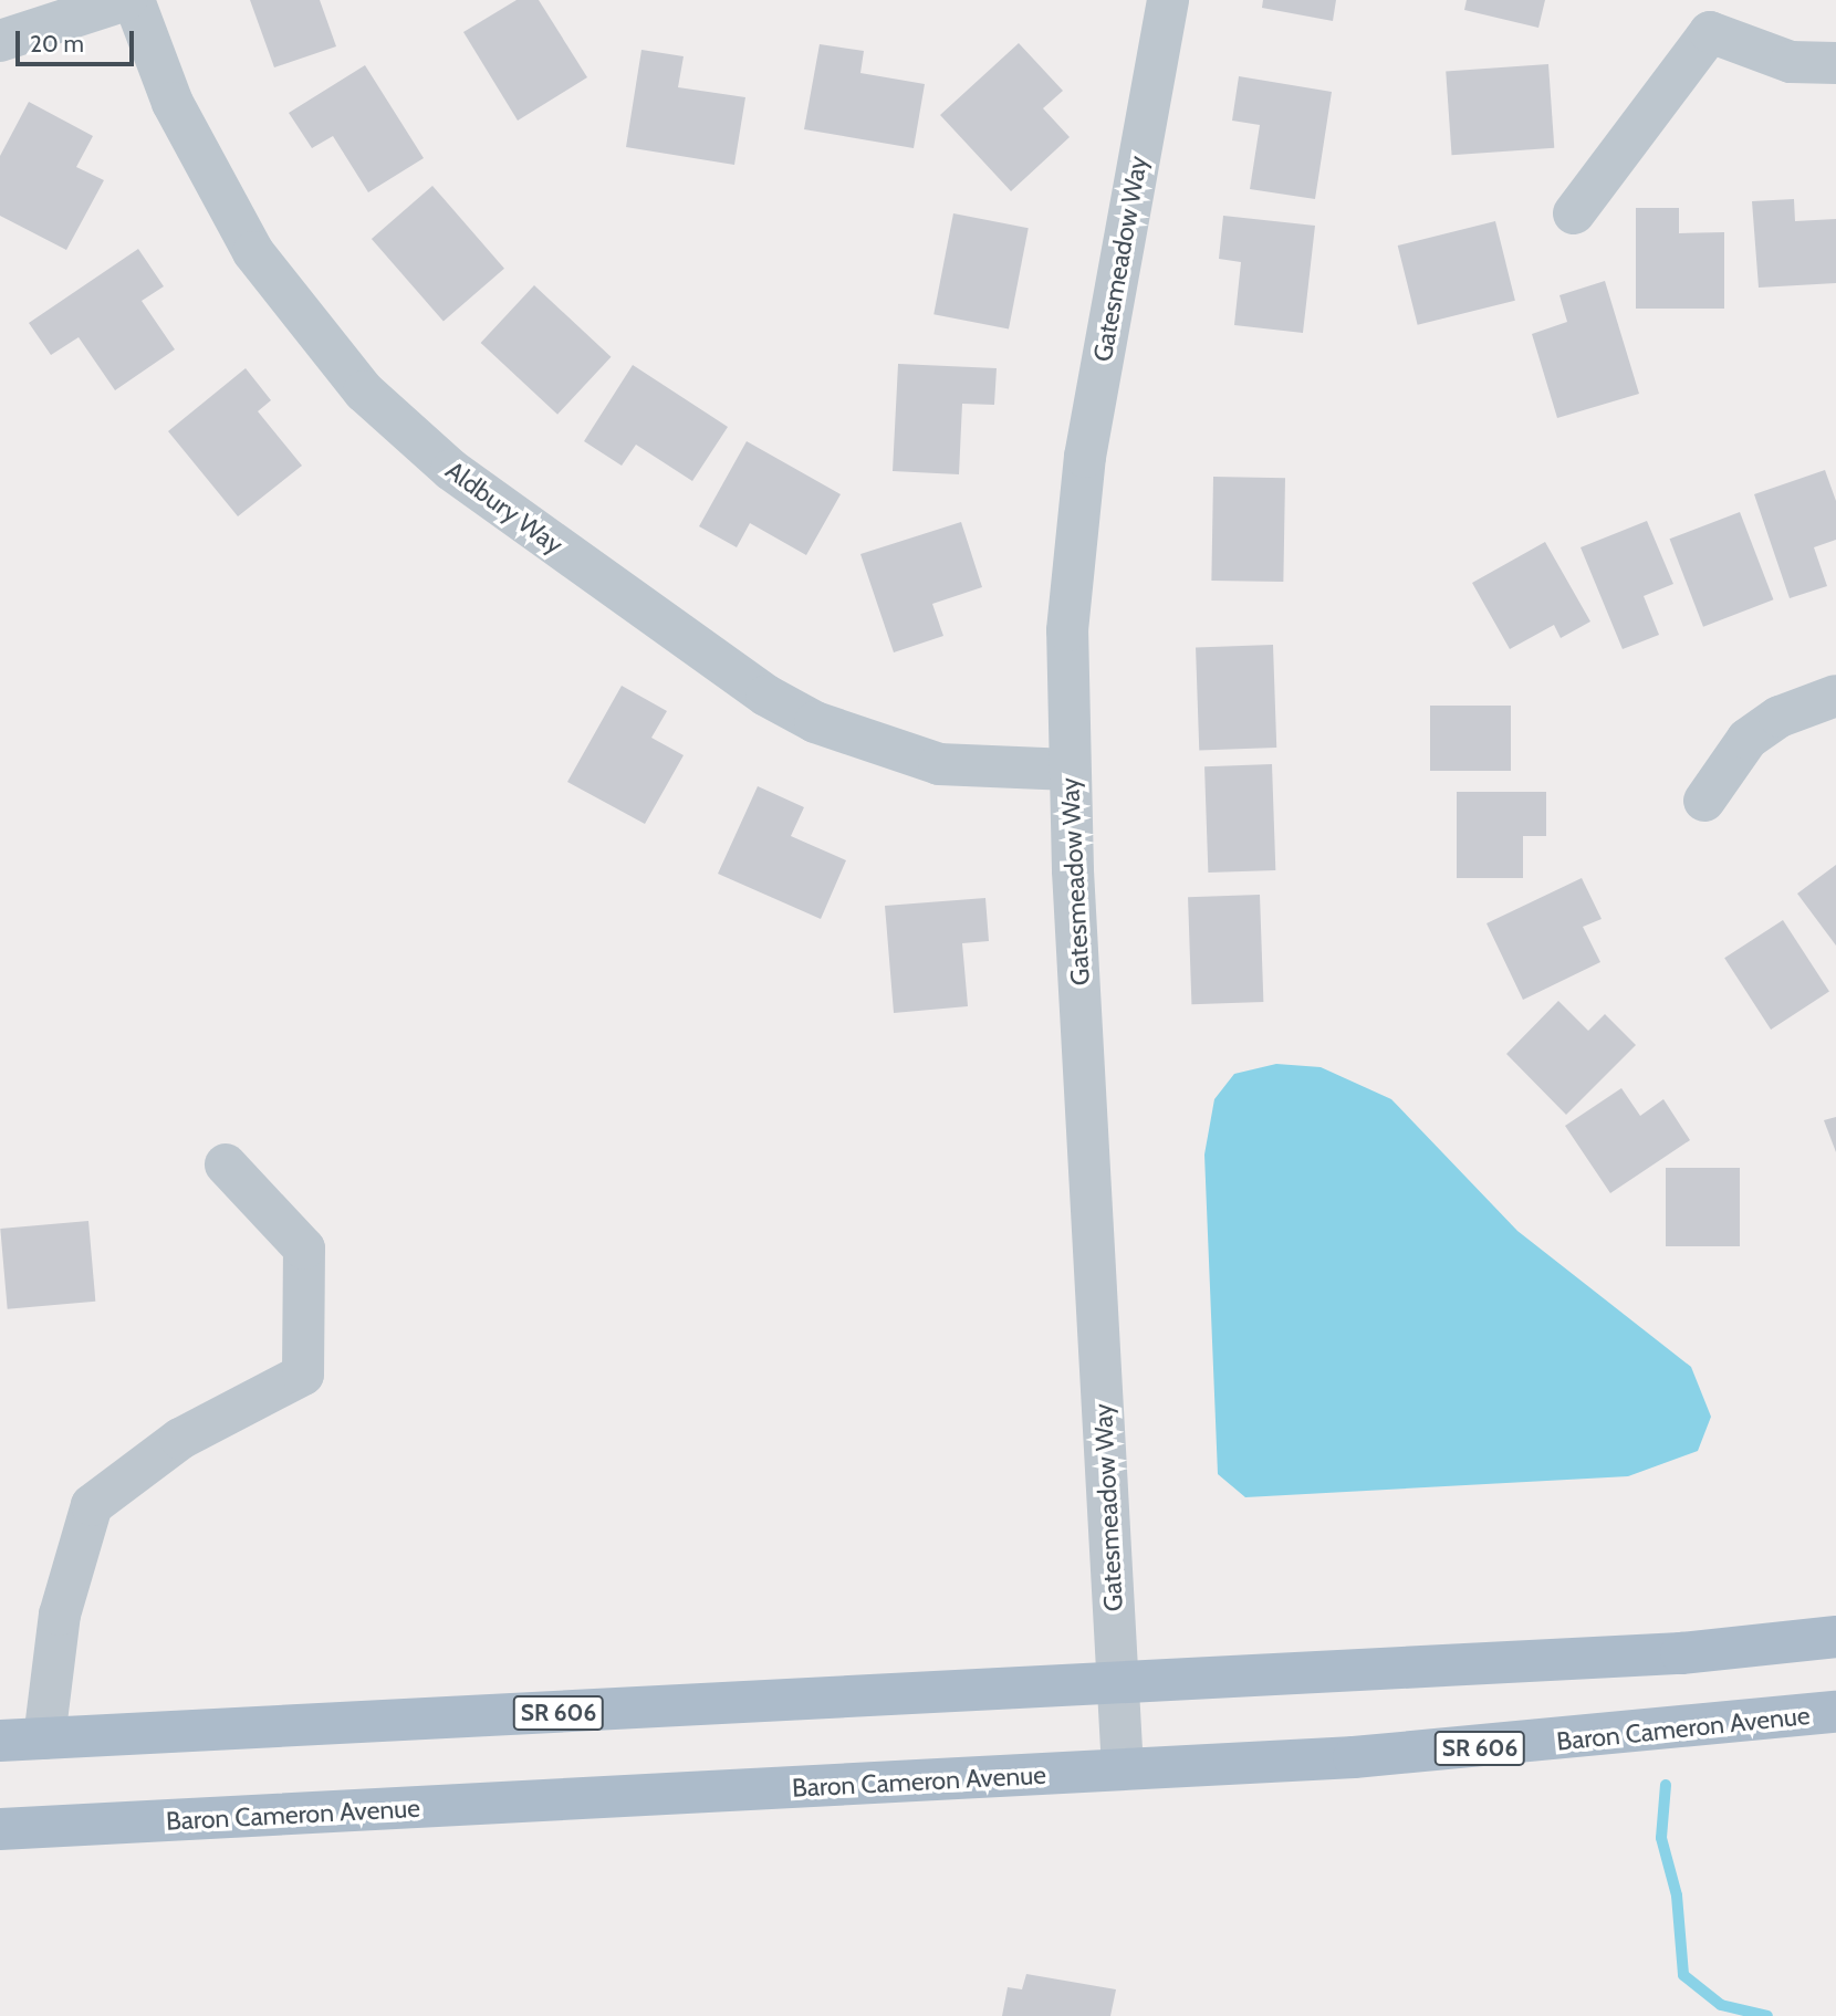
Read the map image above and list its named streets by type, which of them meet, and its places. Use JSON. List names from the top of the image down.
{
  "streets": {
    "main road": ["SR 606", "Baron Cameron Avenue"],
    "street": ["Gatesmeadow Way", "Aldbury Way"]
  },
  "crossings": [
    ["Gatesmeadow Way", "Aldbury Way"],
    ["Gatesmeadow Way", "SR 606"],
    ["Gatesmeadow Way", "Baron Cameron Avenue"]
  ],
  "scale_bar": "20 m"
}
